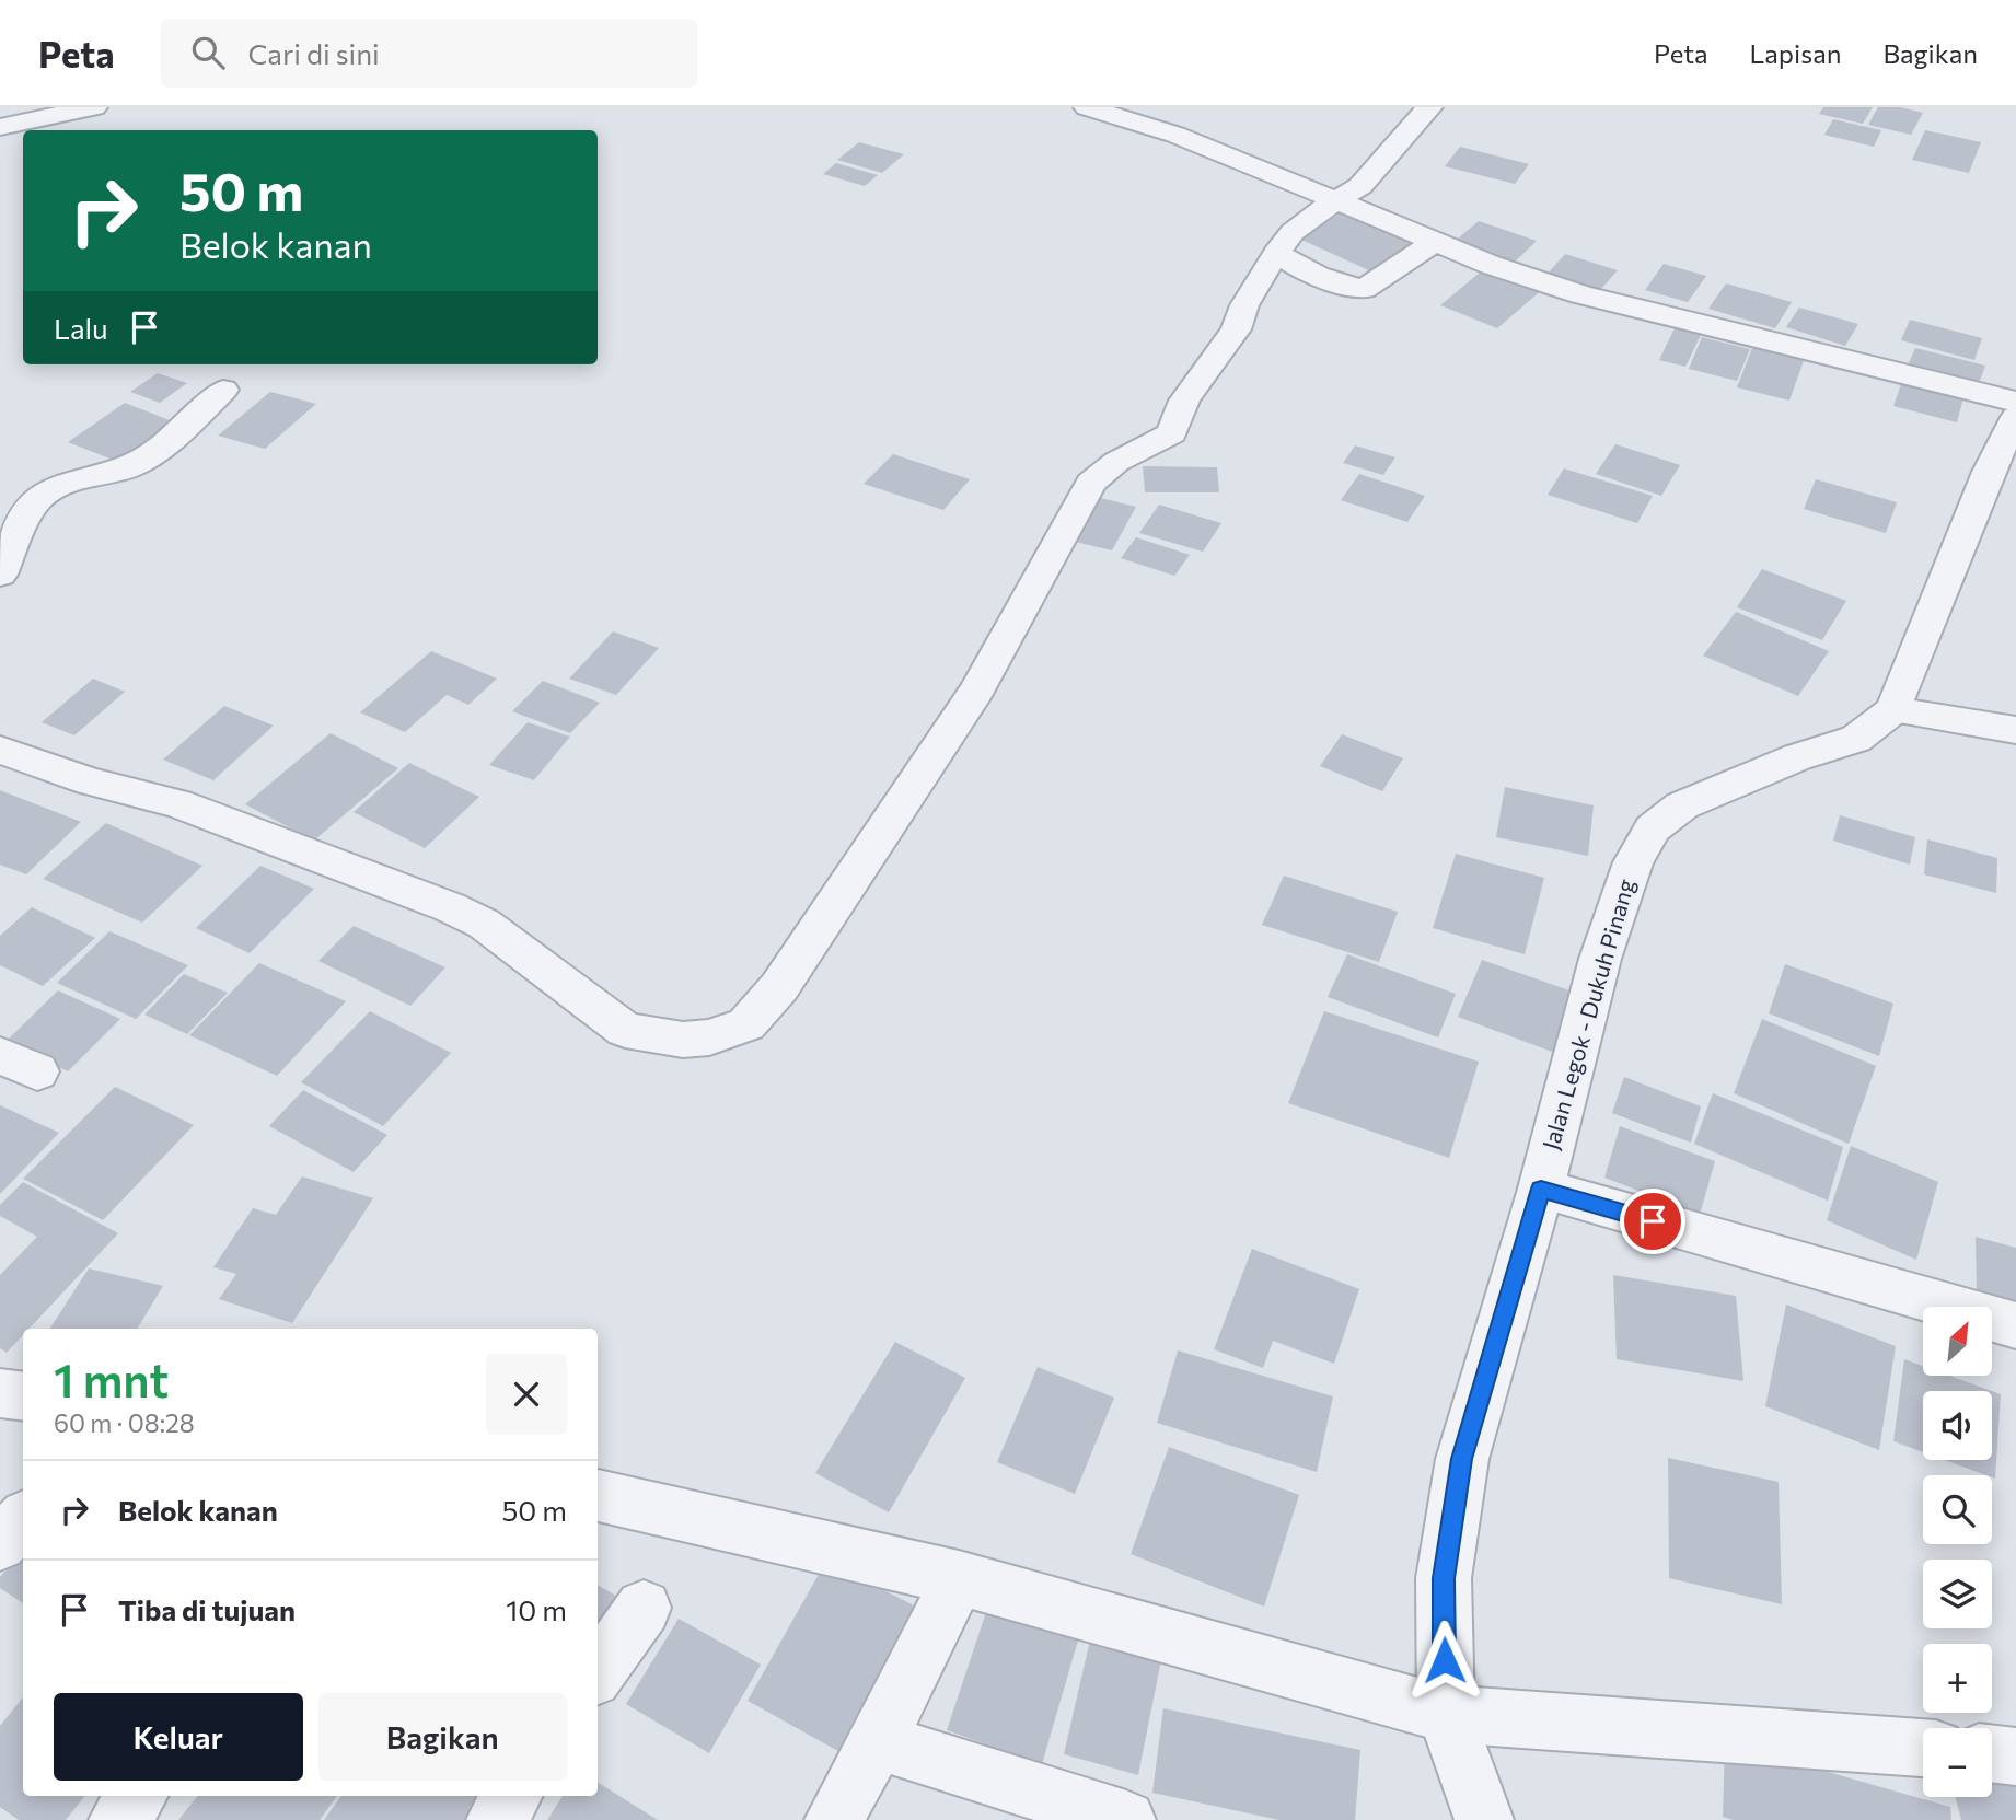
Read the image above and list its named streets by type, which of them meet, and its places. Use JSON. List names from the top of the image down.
{
  "streets": {
    "street": ["Jalan Legok - Dukuh Pinang"]
  },
  "north": "top right",
  "page": {
    "header": "Peta",
    "search": "Cari di sini",
    "nav": ["Peta", "Lapisan", "Bagikan"],
    "turn": ["50 m", "Belok kanan"],
    "then": "Lalu",
    "map_buttons": ["+", "−"],
    "heading": ["1 mnt", "60 m · 08:28"],
    "list": [
      {
        "name": "Belok kanan",
        "value": "50 m"
      },
      {
        "name": "Tiba di tujuan",
        "value": "10 m"
      }
    ],
    "buttons": ["Keluar", "Bagikan"]
  }
}
